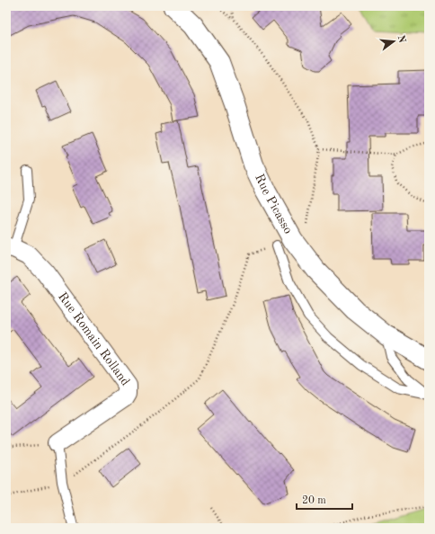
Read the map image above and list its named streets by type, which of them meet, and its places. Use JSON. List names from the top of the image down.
{
  "streets": {
    "street": ["Rue Picasso", "Rue Romain Rolland"]
  },
  "scale_bar": "20 m",
  "north": "right"
}
